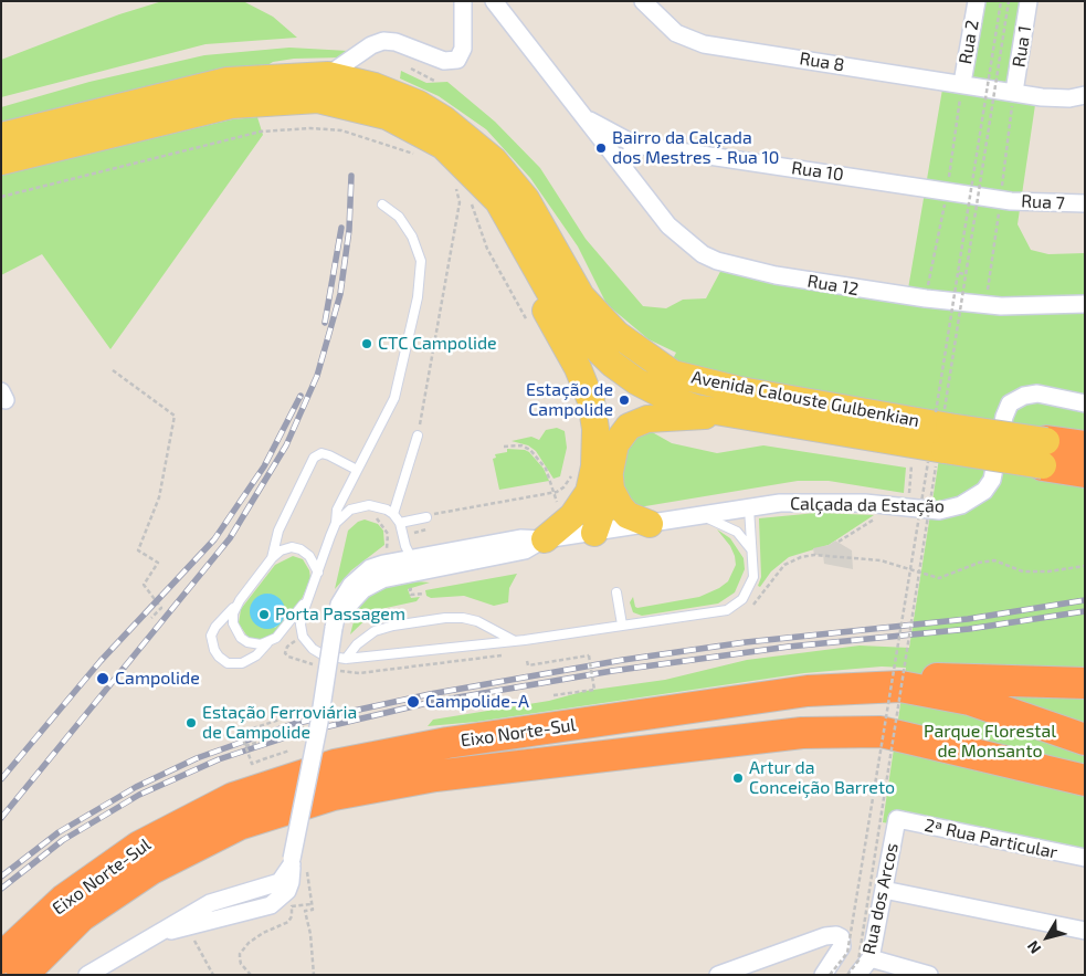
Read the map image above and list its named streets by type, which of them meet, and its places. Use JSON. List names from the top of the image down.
{
  "streets": {
    "highway": ["Eixo Norte-Sul"],
    "main road": ["Avenida Calouste Gulbenkian"],
    "street": [
      "Rua 2",
      "Rua 1",
      "Rua 8",
      "Rua 10",
      "Rua 7",
      "Rua 12",
      "Calçada da Estação",
      "2ª Rua Particular",
      "Rua dos Arcos"
    ]
  },
  "crossings": [
    ["Rua 2", "Rua 8"],
    ["Rua 1", "Rua 8"],
    ["Rua 10", "Rua 7"],
    ["Rua 10", "Rua 12"],
    ["2ª Rua Particular", "Rua dos Arcos"]
  ],
  "parks": ["Parque Florestal de Monsanto"],
  "places": [
    "Bairro da Calçada dos Mestres - Rua 10",
    "CTC Campolide",
    "Estação de Campolide",
    "Porta Passagem",
    "Campolide",
    "Campolide-A",
    "Estação Ferroviária de Campolide",
    "Artur da Conceição Barreto"
  ],
  "north": "bottom left"
}
